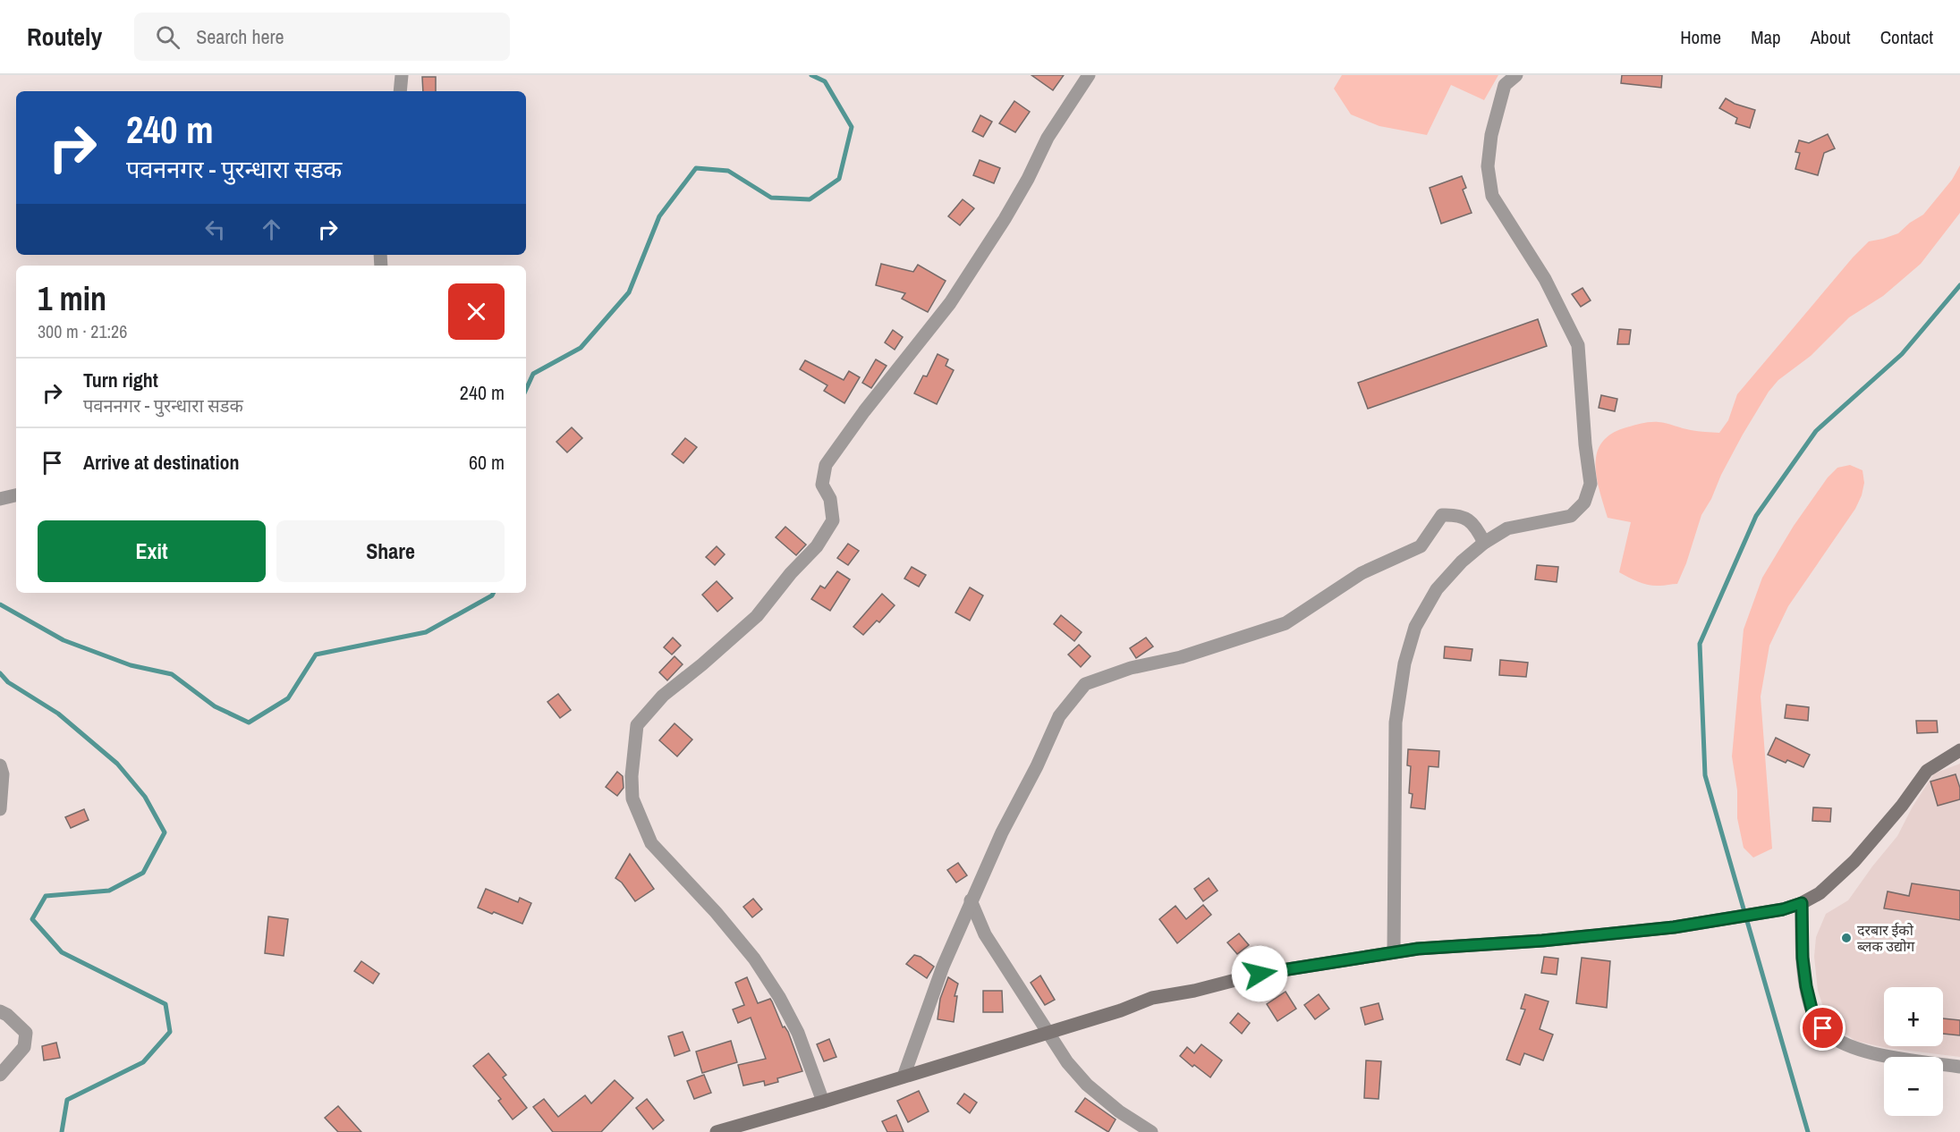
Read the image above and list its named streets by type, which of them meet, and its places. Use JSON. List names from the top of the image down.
{
  "places": ["दरबार ईको ब्लक उद्योग"],
  "page": {
    "header": "Routely",
    "search": "Search here",
    "nav": [
      "Home",
      "Map",
      "About",
      "Contact"
    ],
    "turn": ["240 m", "पवननगर - पुरन्धारा सडक"],
    "heading": ["1 min", "300 m · 21:26"],
    "list": [
      {
        "name": "Turn right",
        "note": "पवननगर - पुरन्धारा सडक",
        "value": "240 m"
      },
      {
        "name": "Arrive at destination",
        "value": "60 m"
      }
    ],
    "buttons": ["Exit", "Share"],
    "map_buttons": ["+", "−"]
  }
}
